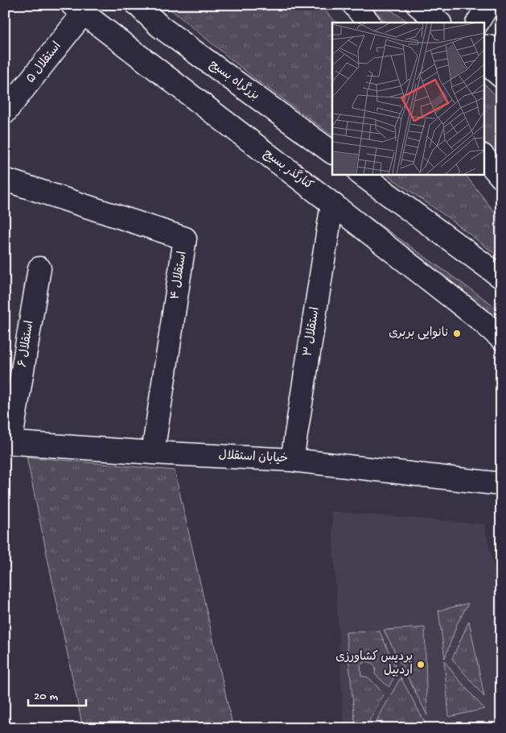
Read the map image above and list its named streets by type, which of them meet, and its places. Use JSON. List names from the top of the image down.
{
  "streets": {
    "main road": [
      "استقلال ۵",
      "بزرگراه بسیج",
      "کنارگذر بسیج",
      "استقلال ۴",
      "استقلال ۳",
      "استقلال ۶",
      "خیابان استقلال"
    ]
  },
  "crossings": [
    ["استقلال ۵", "کنارگذر بسیج"],
    ["کنارگذر بسیج", "استقلال ۳"],
    ["استقلال ۴", "خیابان استقلال"],
    ["استقلال ۳", "خیابان استقلال"],
    ["استقلال ۶", "خیابان استقلال"]
  ],
  "places": ["نانوایی بربری", "پردیس کشاورزی اردبیل"],
  "scale_bar": "20 m"
}
